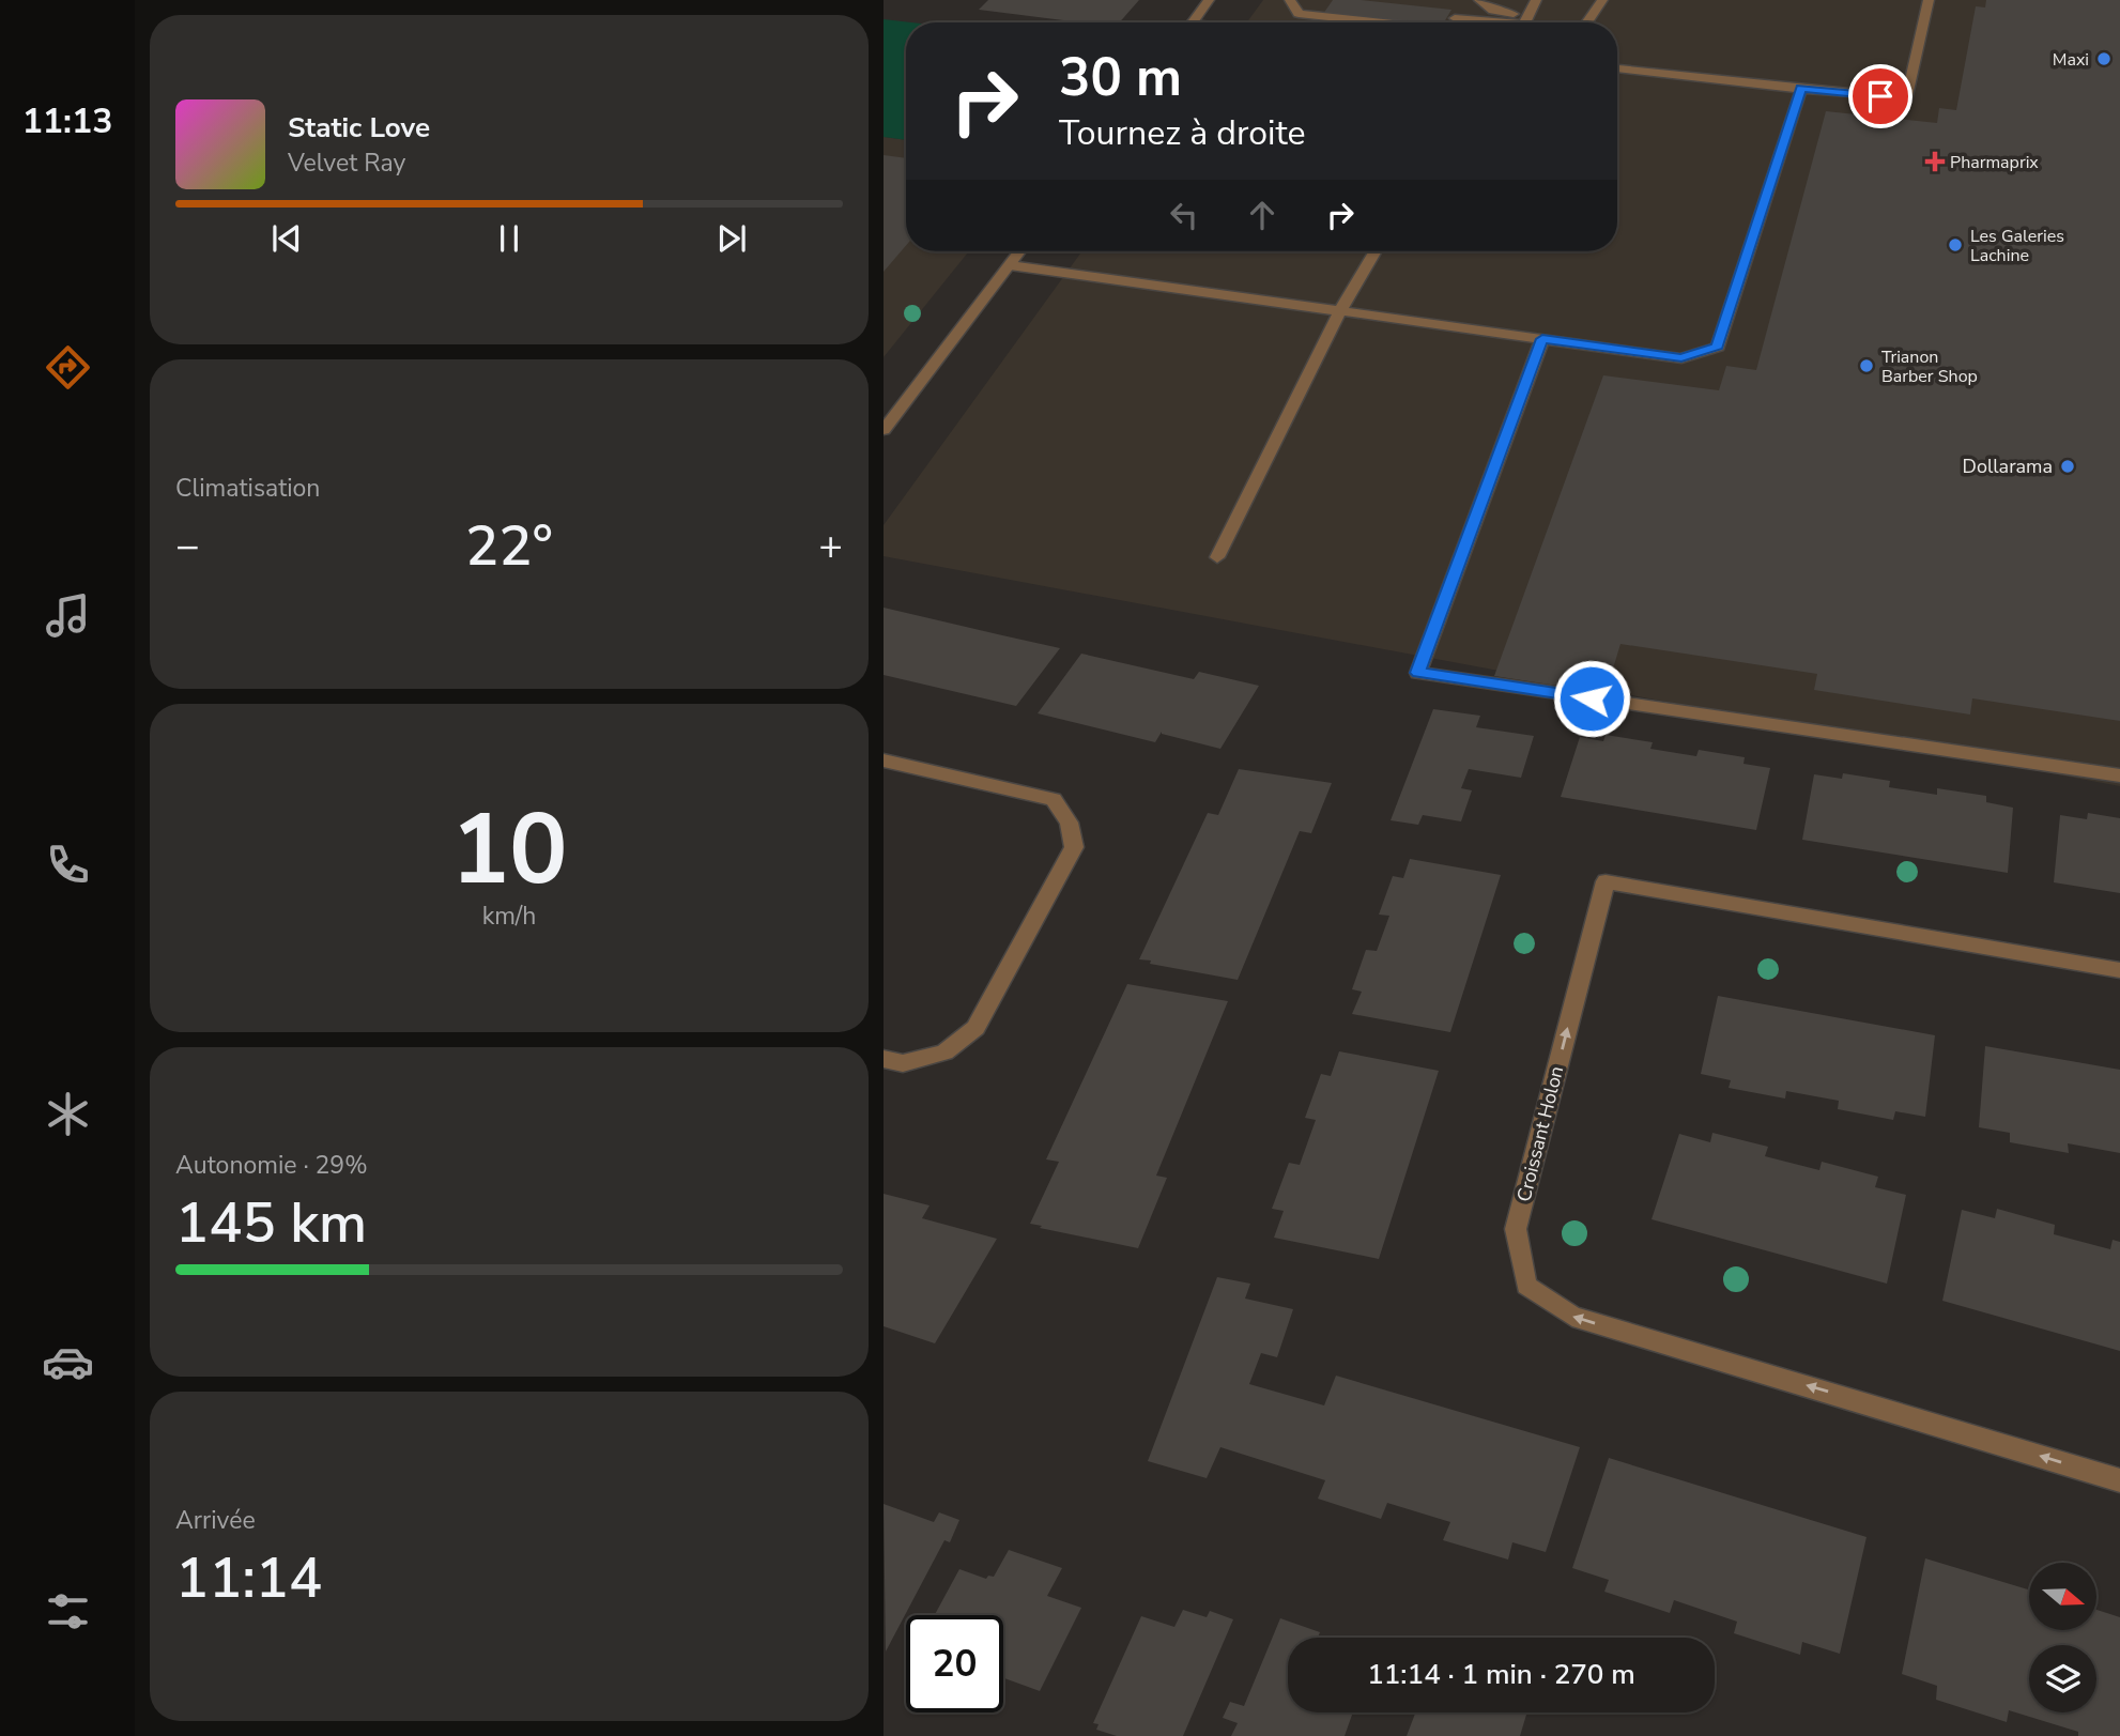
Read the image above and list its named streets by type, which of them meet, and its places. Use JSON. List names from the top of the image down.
{
  "streets": {
    "street": ["Croissant Holon"]
  },
  "places": {
    "other": [
      "Maxi",
      "Les Galeries Lachine",
      "Trianon Barber Shop",
      "Dollarama"
    ],
    "health": ["Pharmaprix"]
  },
  "north": "right",
  "page": {
    "tabs": "11:13",
    "turn": ["30 m", "Tournez à droite"],
    "song": ["Static Love", "Velvet Ray"],
    "tile": [
      "Climatisation",
      ["10", "km/h"],
      ["Autonomie · 29%", "145 km"],
      ["Arrivée", "11:14"]
    ],
    "heat": ["−", "22°", "+"],
    "limit": "20",
    "trip": "11:14 · 1 min · 270 m"
  }
}
